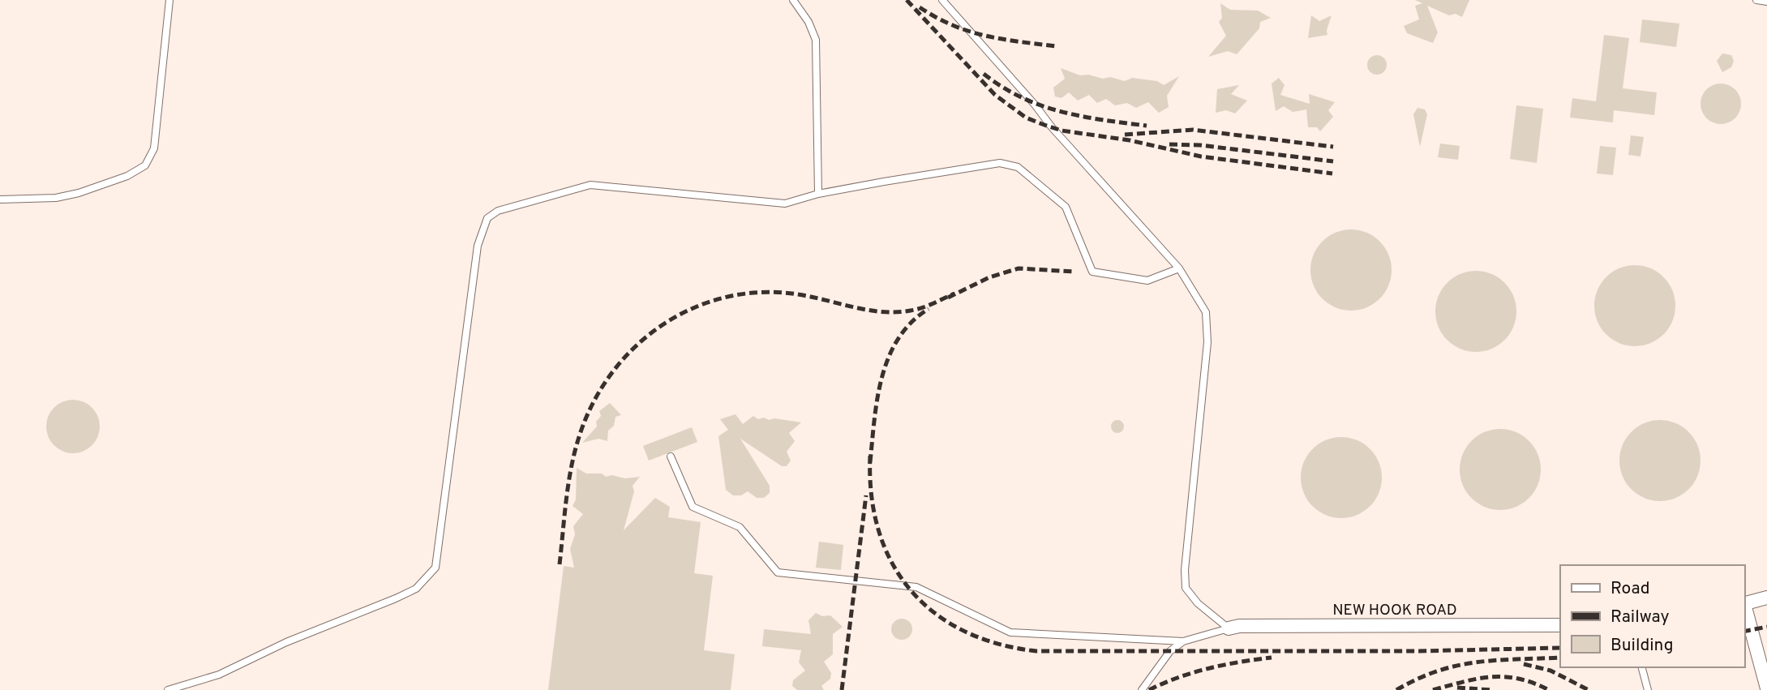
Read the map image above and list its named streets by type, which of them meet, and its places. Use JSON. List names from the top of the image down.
{
  "streets": {
    "street": ["NEW HOOK ROAD"]
  },
  "legend": ["Road", "Railway", "Building"]
}
